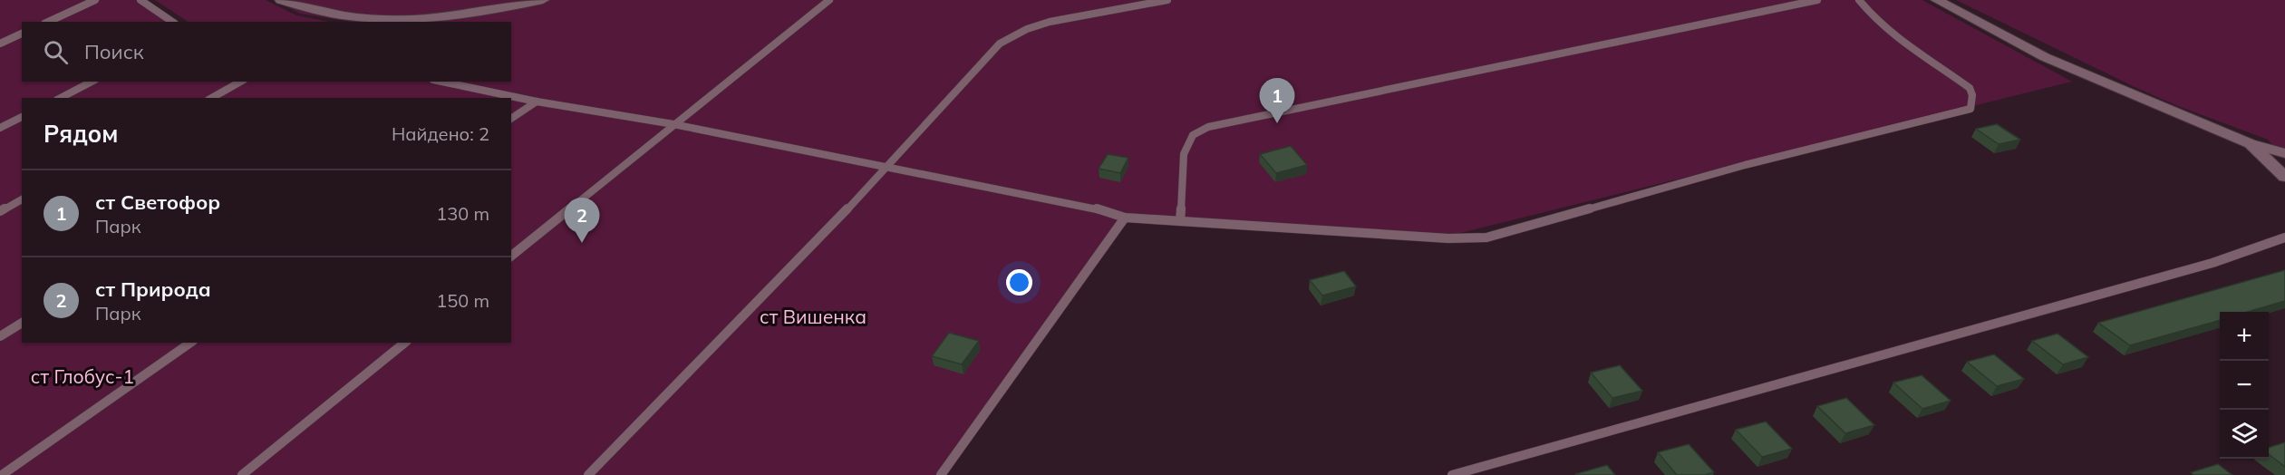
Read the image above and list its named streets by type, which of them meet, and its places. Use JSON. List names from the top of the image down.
{
  "parks": ["ст Вишенка", "ст Глобус-1"],
  "page": {
    "search": "Поиск",
    "pins": ["1", "2"],
    "heading": ["Рядом", "Найдено: 2"],
    "list": [
      {
        "mark": "1",
        "name": "ст Светофор",
        "note": "Парк",
        "value": "130 m"
      },
      {
        "mark": "2",
        "name": "ст Природа",
        "note": "Парк",
        "value": "150 m"
      }
    ],
    "map_buttons": ["+", "−"]
  }
}
